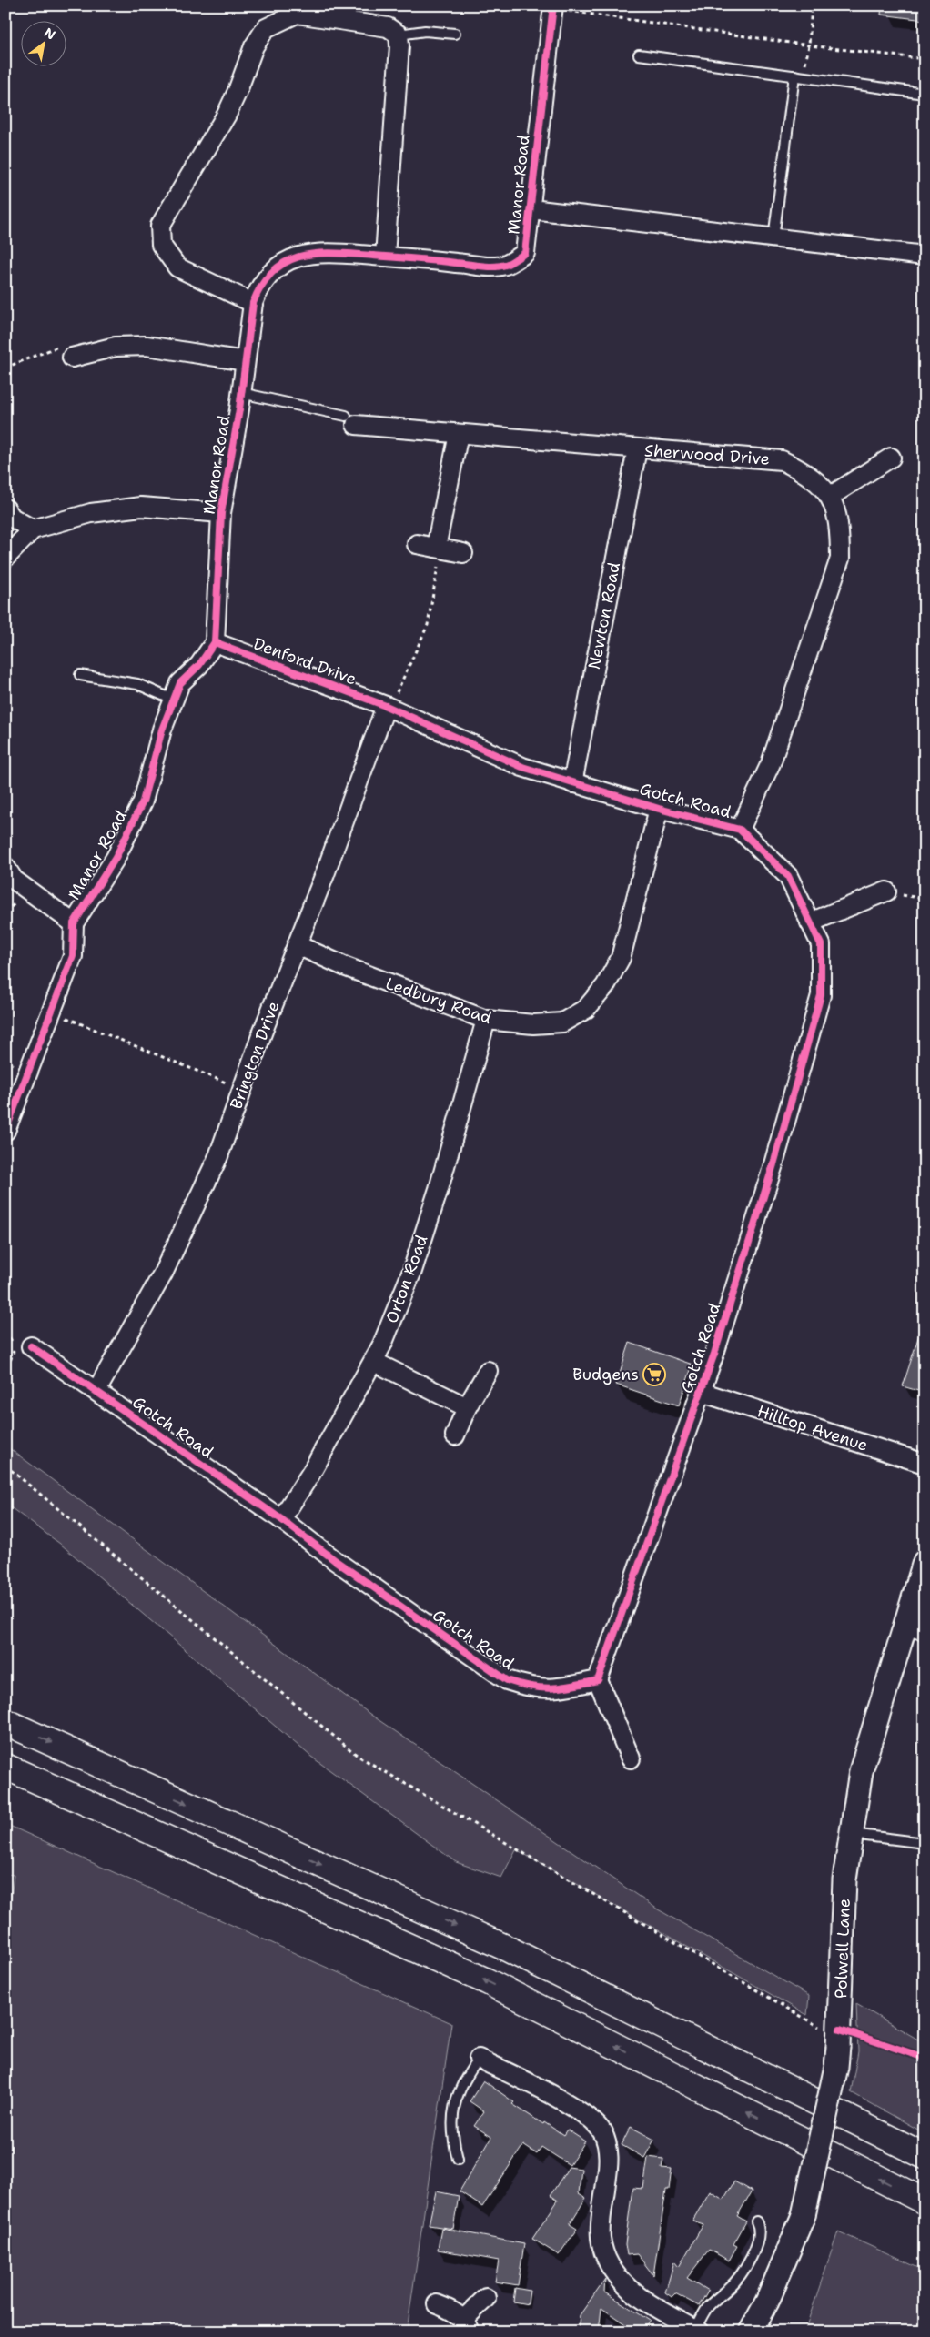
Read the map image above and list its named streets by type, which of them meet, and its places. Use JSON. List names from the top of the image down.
{
  "streets": {
    "street": [
      "Manor Road",
      "Sherwood Drive",
      "Newton Road",
      "Denford Drive",
      "Gotch Road",
      "Ledbury Road",
      "Brington Drive",
      "Orton Road",
      "Hilltop Avenue",
      "Polwell Lane"
    ]
  },
  "crossings": [
    ["Manor Road", "Denford Drive"],
    ["Sherwood Drive", "Newton Road"],
    ["Newton Road", "Gotch Road"],
    ["Denford Drive", "Gotch Road"],
    ["Denford Drive", "Brington Drive"],
    ["Gotch Road", "Ledbury Road"],
    ["Gotch Road", "Brington Drive"],
    ["Gotch Road", "Orton Road"],
    ["Gotch Road", "Hilltop Avenue"],
    ["Ledbury Road", "Brington Drive"],
    ["Ledbury Road", "Orton Road"]
  ],
  "places": {
    "supermarket": ["Budgens"]
  },
  "north": "top right"
}
